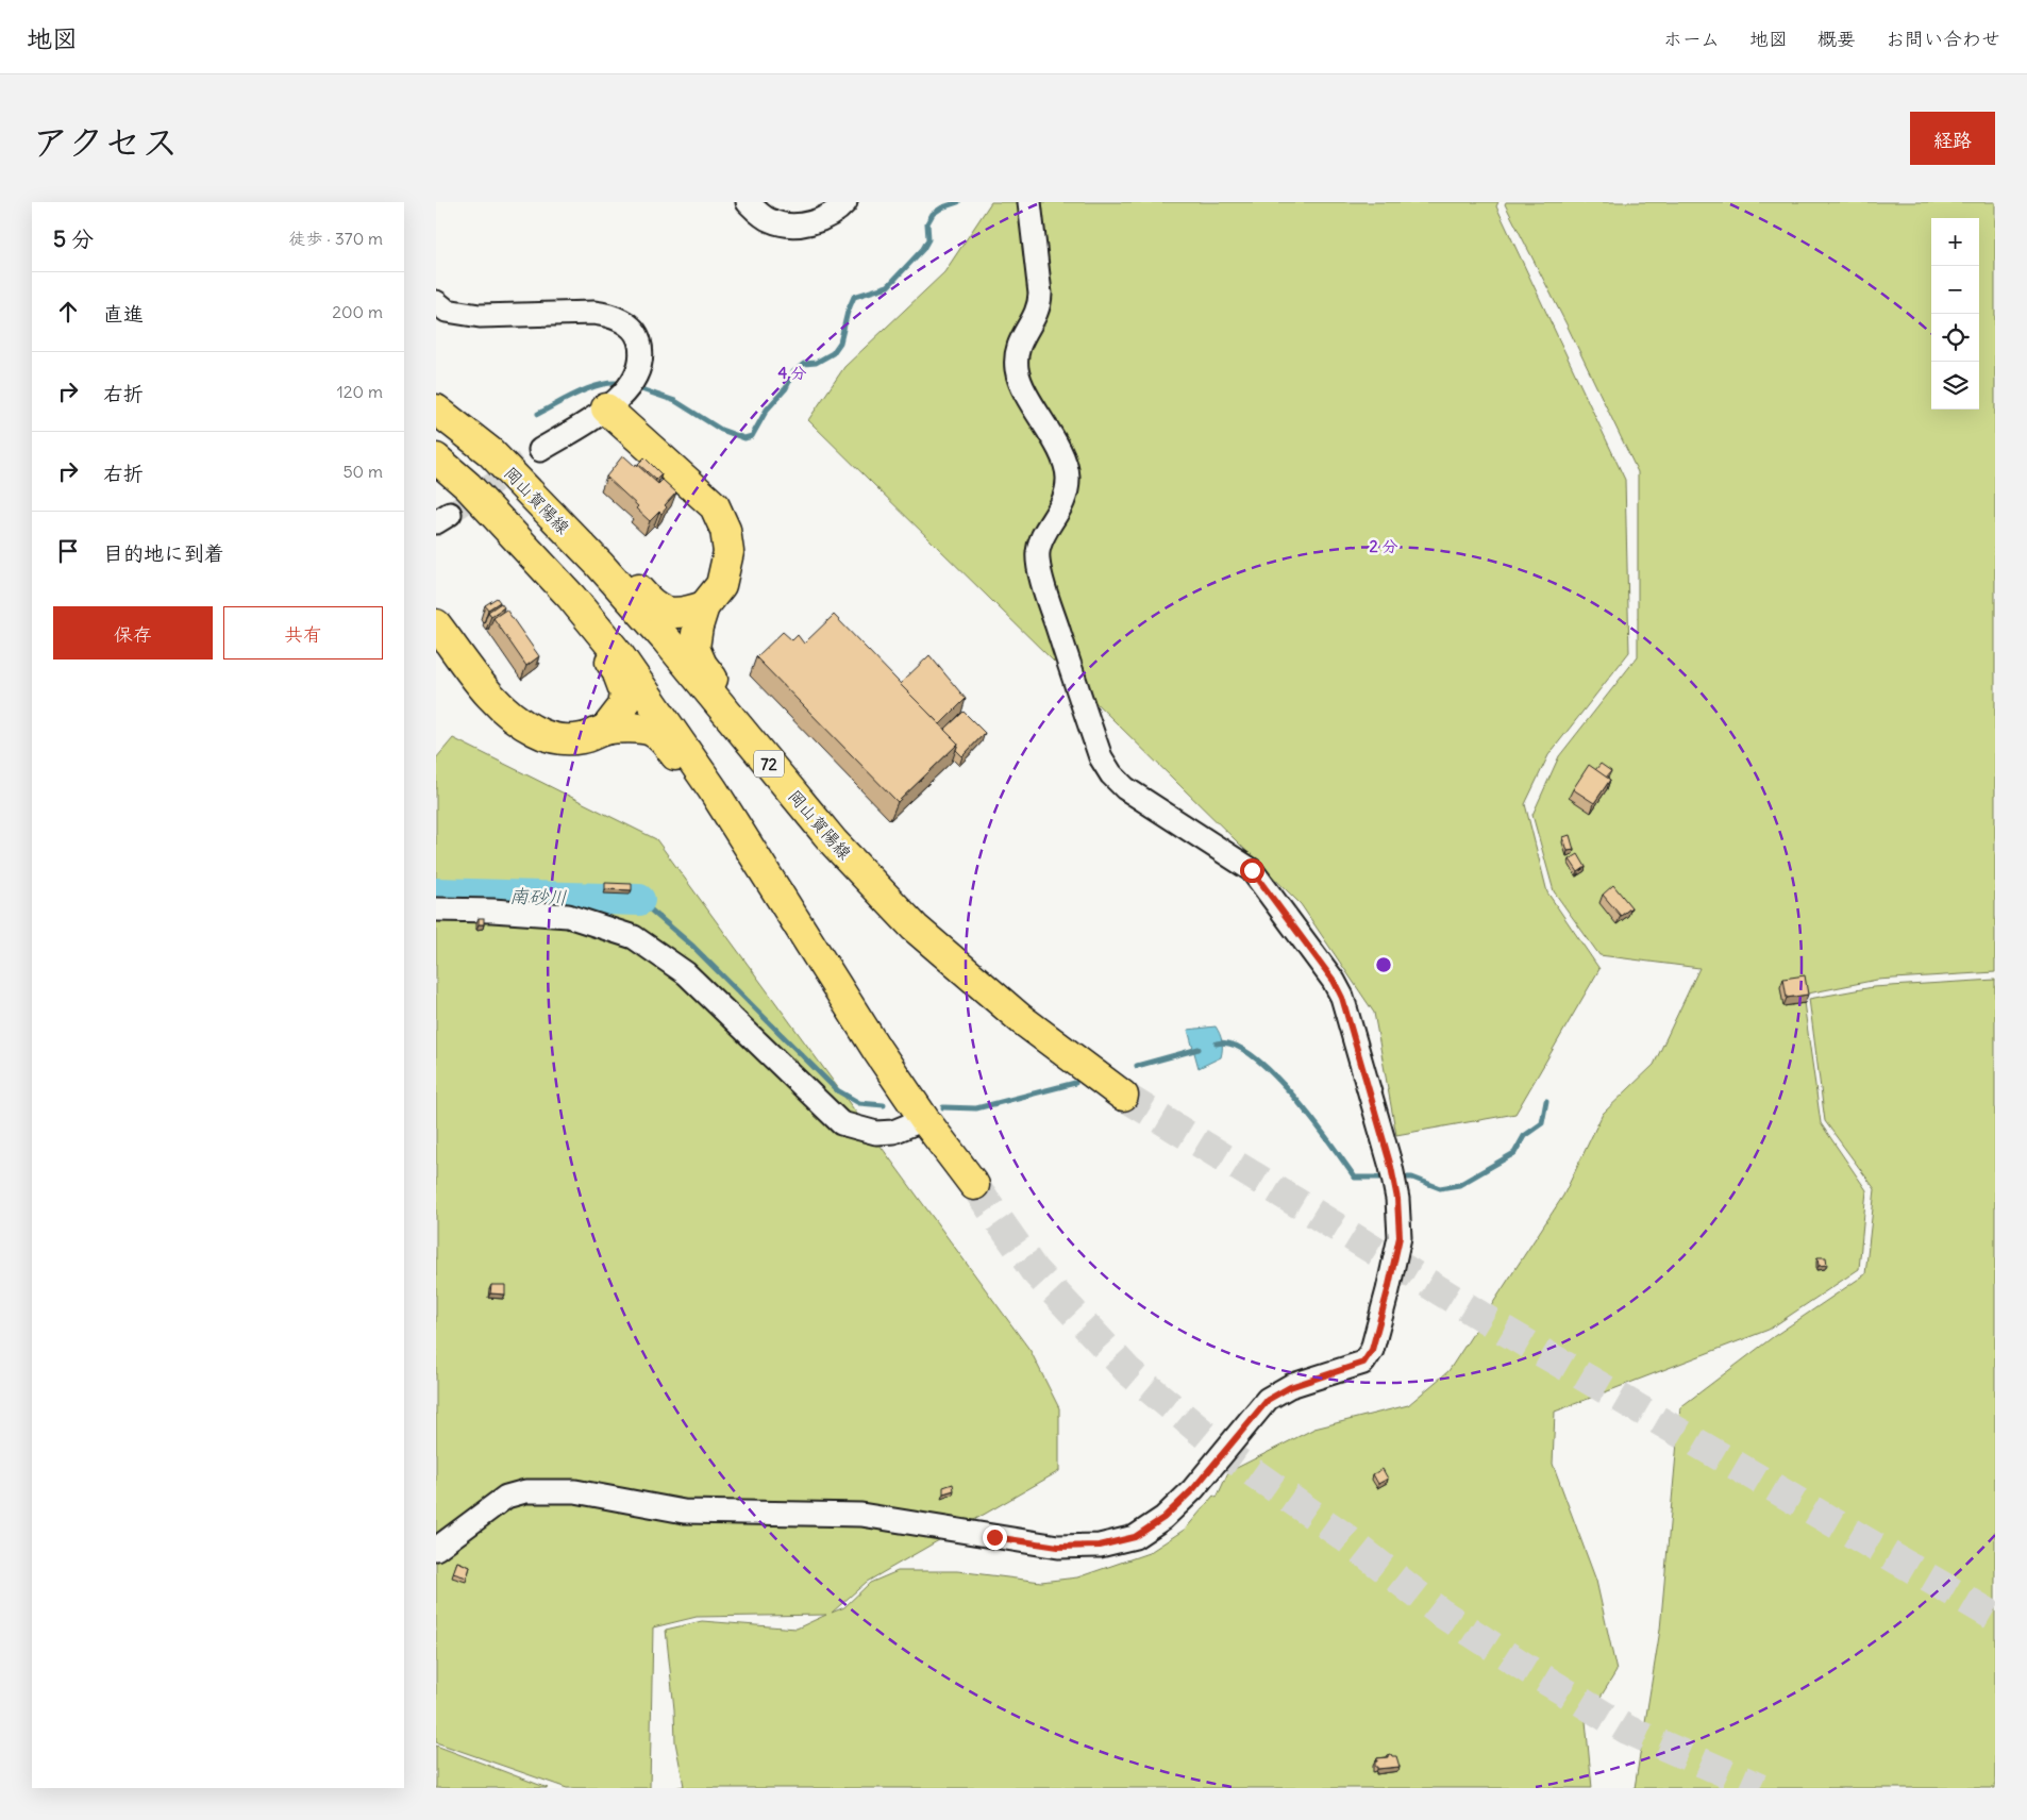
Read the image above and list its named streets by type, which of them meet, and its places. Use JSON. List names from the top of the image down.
{
  "streets": {
    "main road": ["岡山賀陽線", "72"]
  },
  "water": ["南砂川"],
  "page": {
    "header": "地図",
    "nav": [
      "ホーム",
      "地図",
      "概要",
      "お問い合わせ"
    ],
    "title": "アクセス",
    "buttons": [
      "経路",
      ["保存", "共有"]
    ],
    "heading": ["5 分", "徒歩 · 370 m"],
    "map_buttons": ["+", "−"],
    "list": [
      ["直進", "200 m"],
      ["右折", "120 m"],
      ["右折", "50 m"],
      "目的地に到着"
    ]
  },
  "rings": ["4 分", "2 分"]
}
